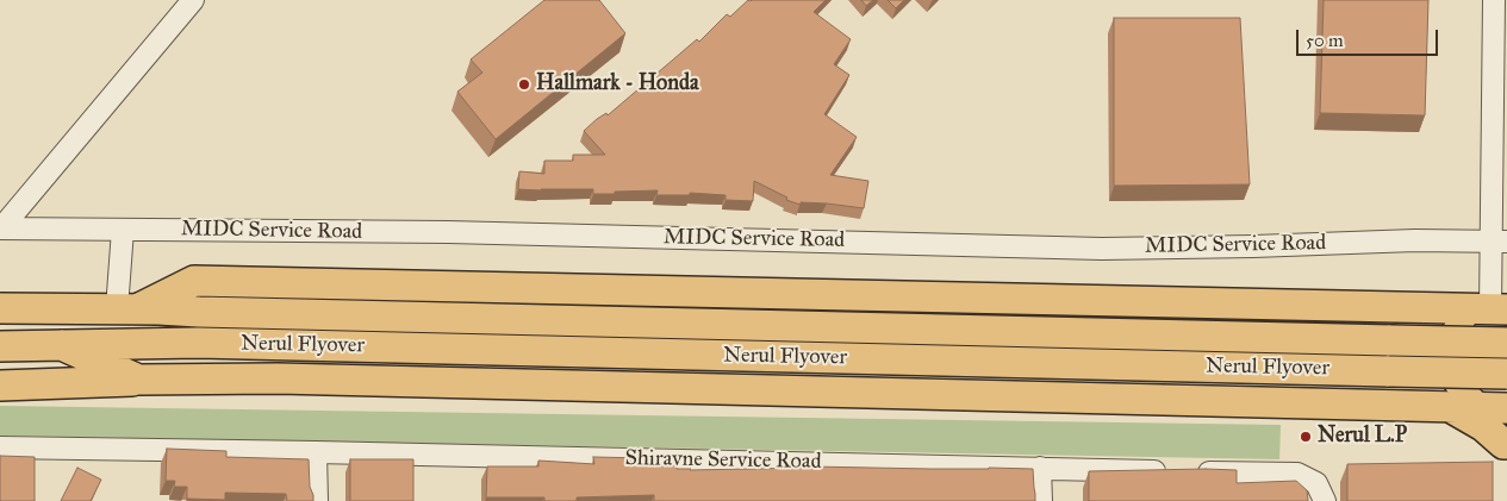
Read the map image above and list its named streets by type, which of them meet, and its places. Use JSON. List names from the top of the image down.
{
  "streets": {
    "highway": ["Nerul Flyover"],
    "street": ["MIDC Service Road", "Shiravne Service Road"]
  },
  "places": ["Hallmark - Honda", "Nerul L.P"],
  "scale_bar": "50 m"
}
